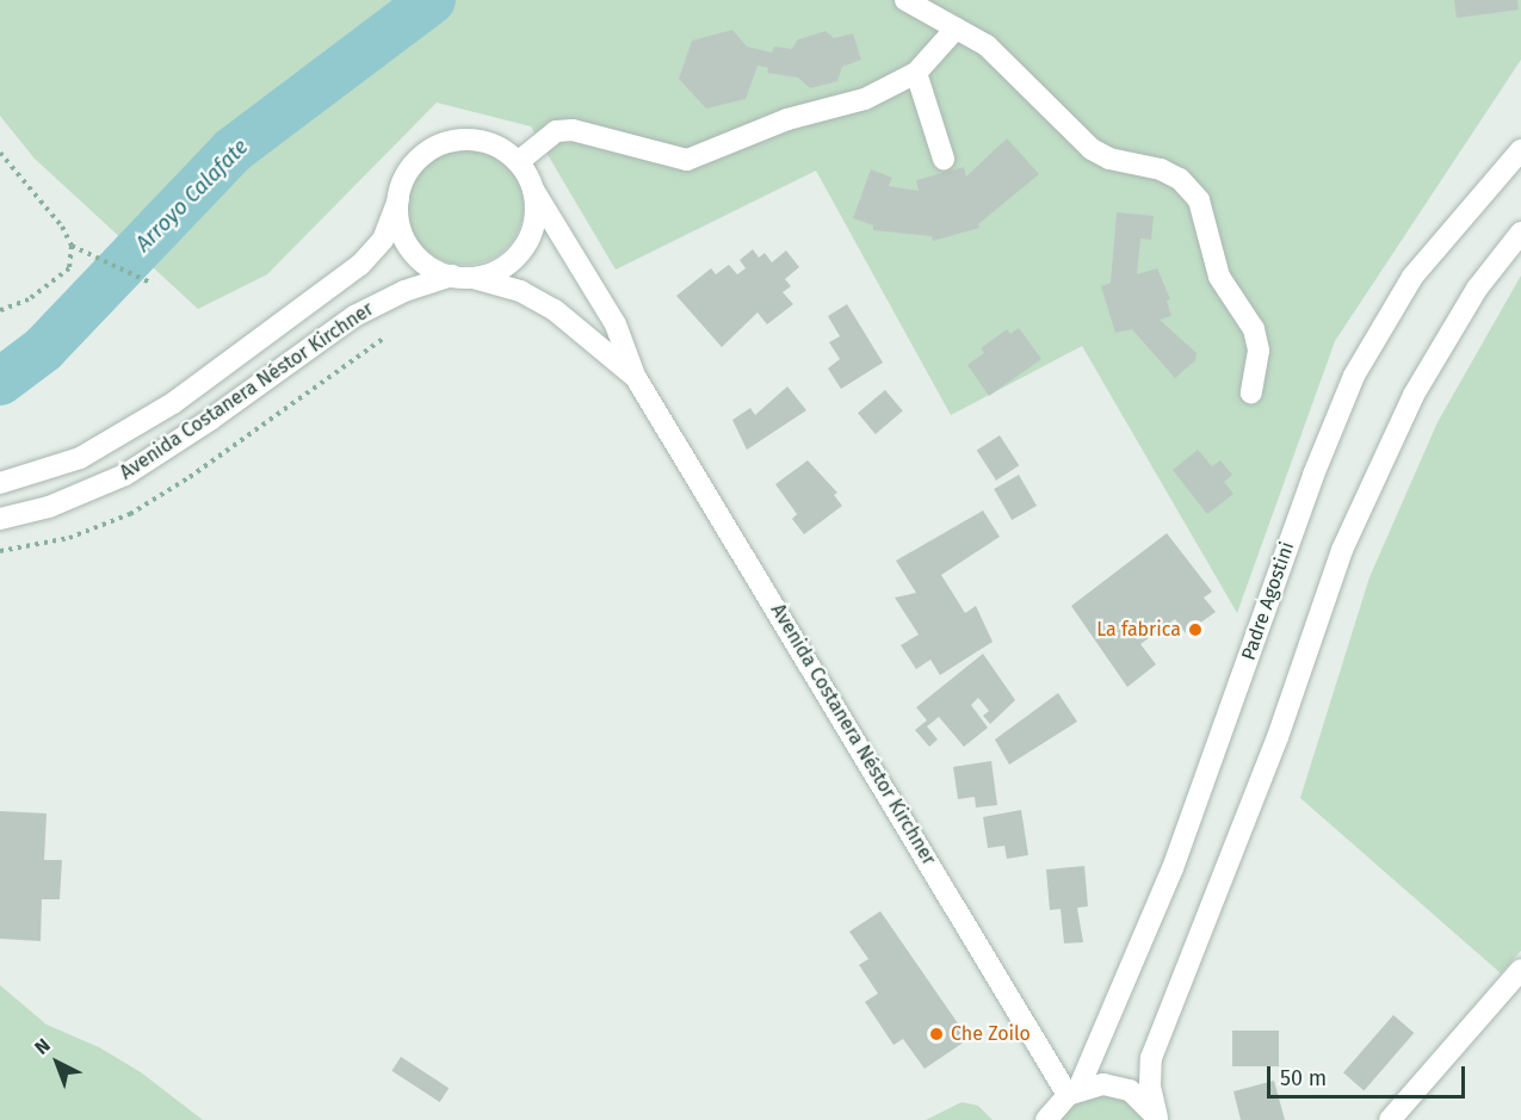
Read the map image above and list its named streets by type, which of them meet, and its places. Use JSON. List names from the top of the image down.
{
  "streets": {
    "street": ["Avenida Costanera Néstor Kirchner", "Padre Agostini"]
  },
  "crossings": [
    ["Avenida Costanera Néstor Kirchner", "Padre Agostini"]
  ],
  "water": ["Arroyo Calafate"],
  "places": ["La fabrica", "Che Zoilo"],
  "scale_bar": "50 m",
  "north": "top left"
}
